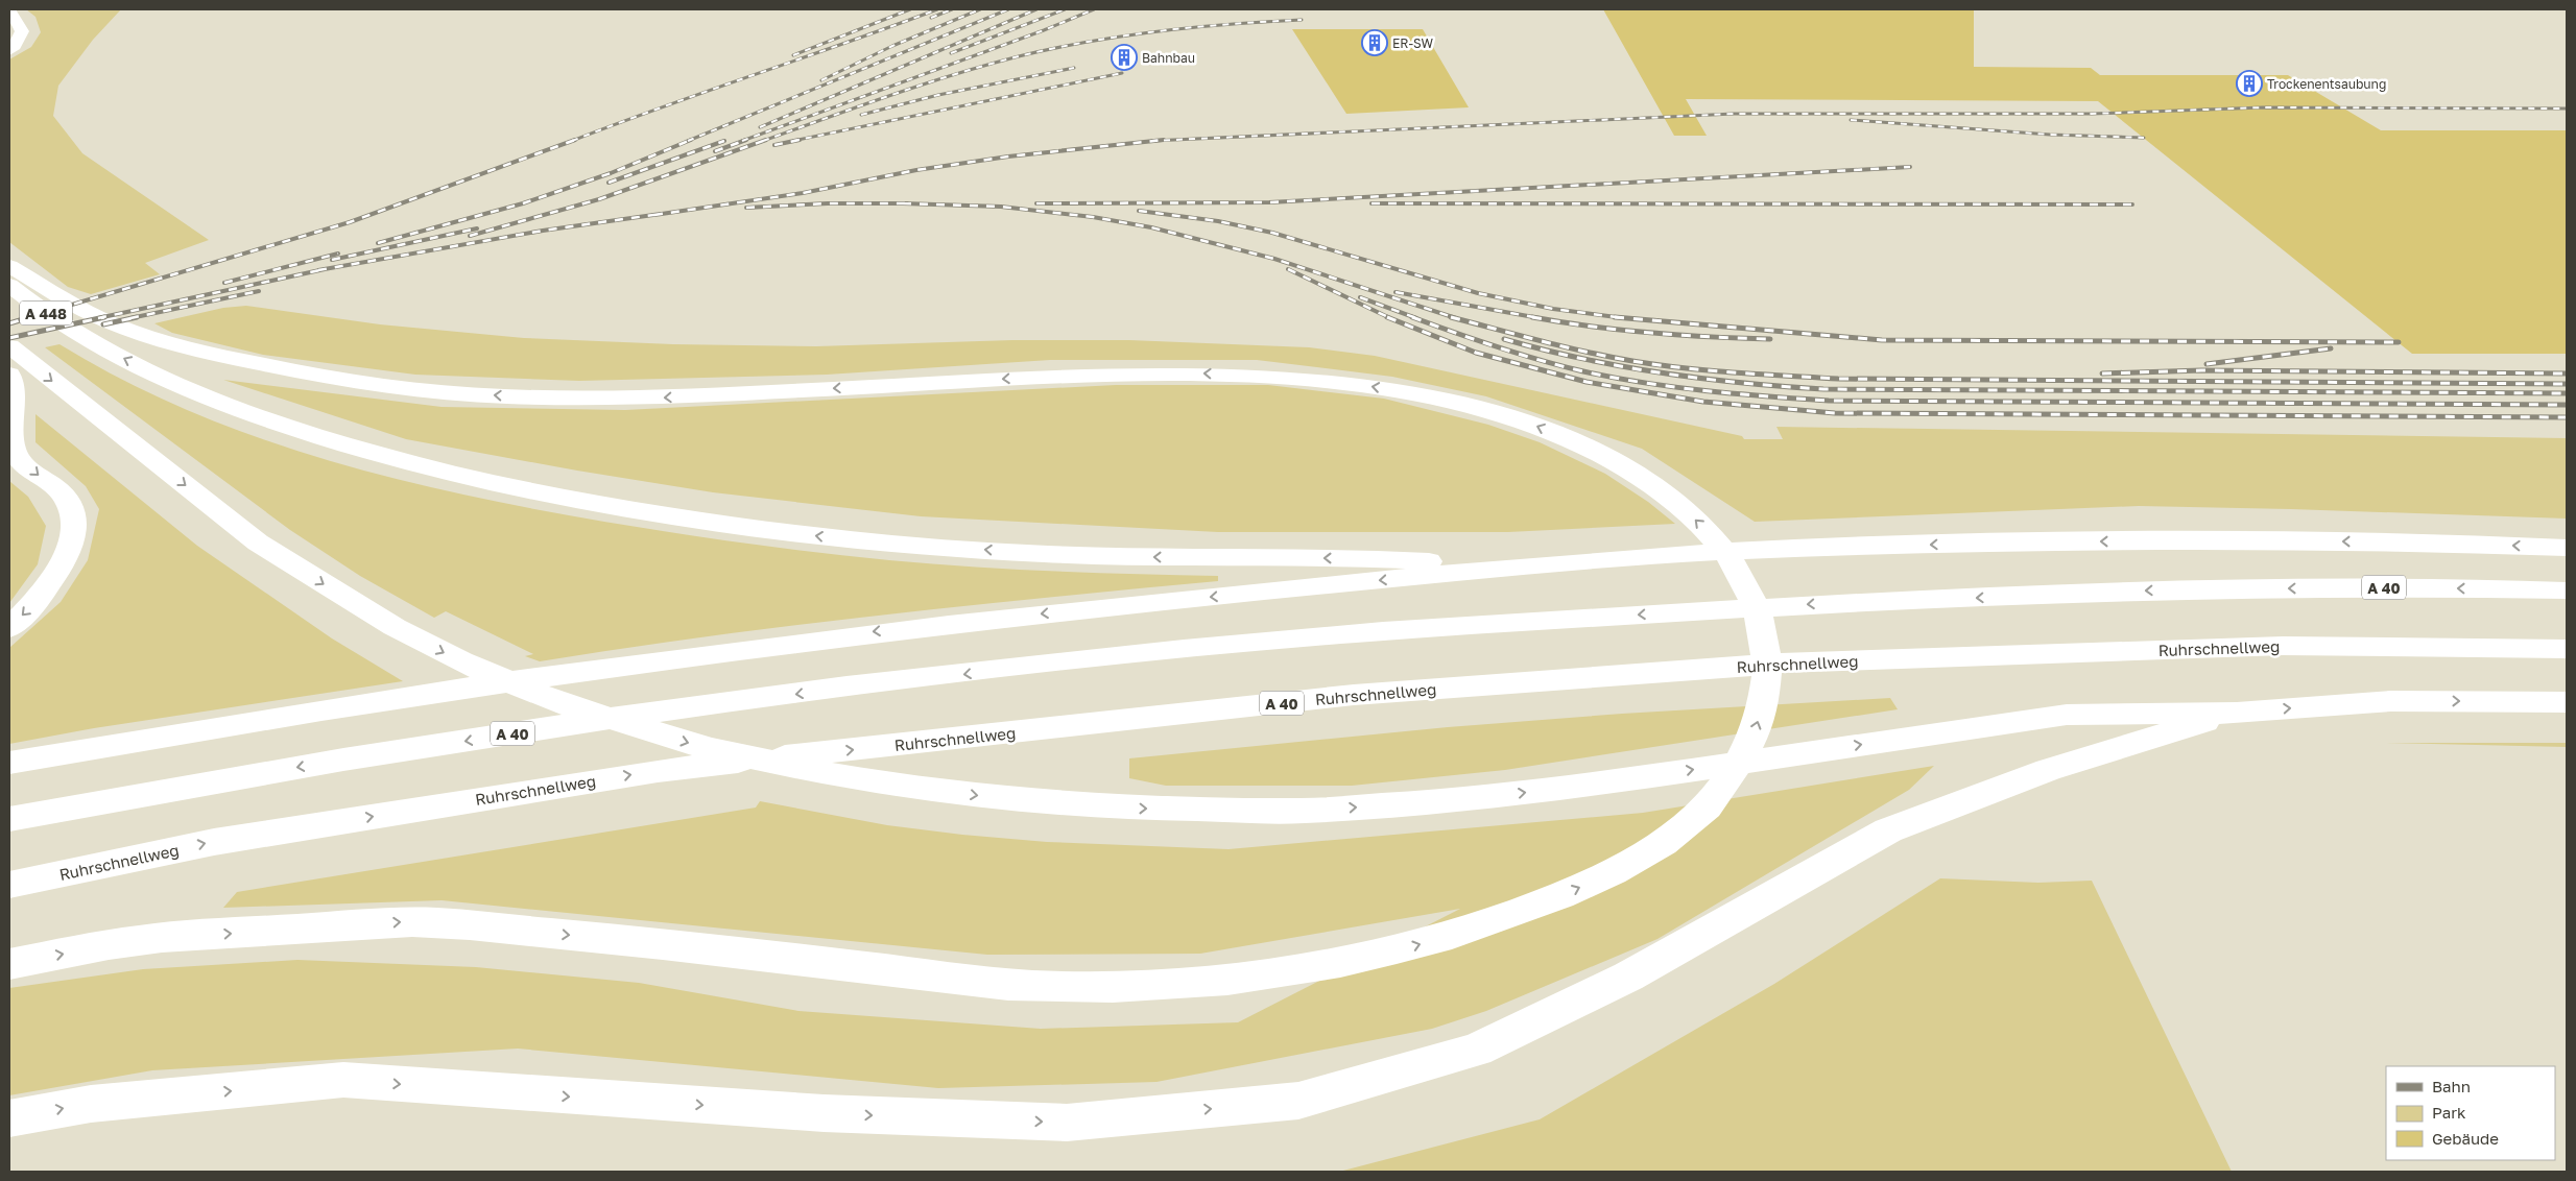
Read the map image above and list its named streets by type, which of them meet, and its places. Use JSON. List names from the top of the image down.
{
  "streets": {
    "highway": ["A 448", "A 40", "Ruhrschnellweg"]
  },
  "places": {
    "building": ["ER-SW", "Bahnbau", "Trockenentsaubung"]
  },
  "legend": ["Bahn", "Park", "Gebäude"]
}
